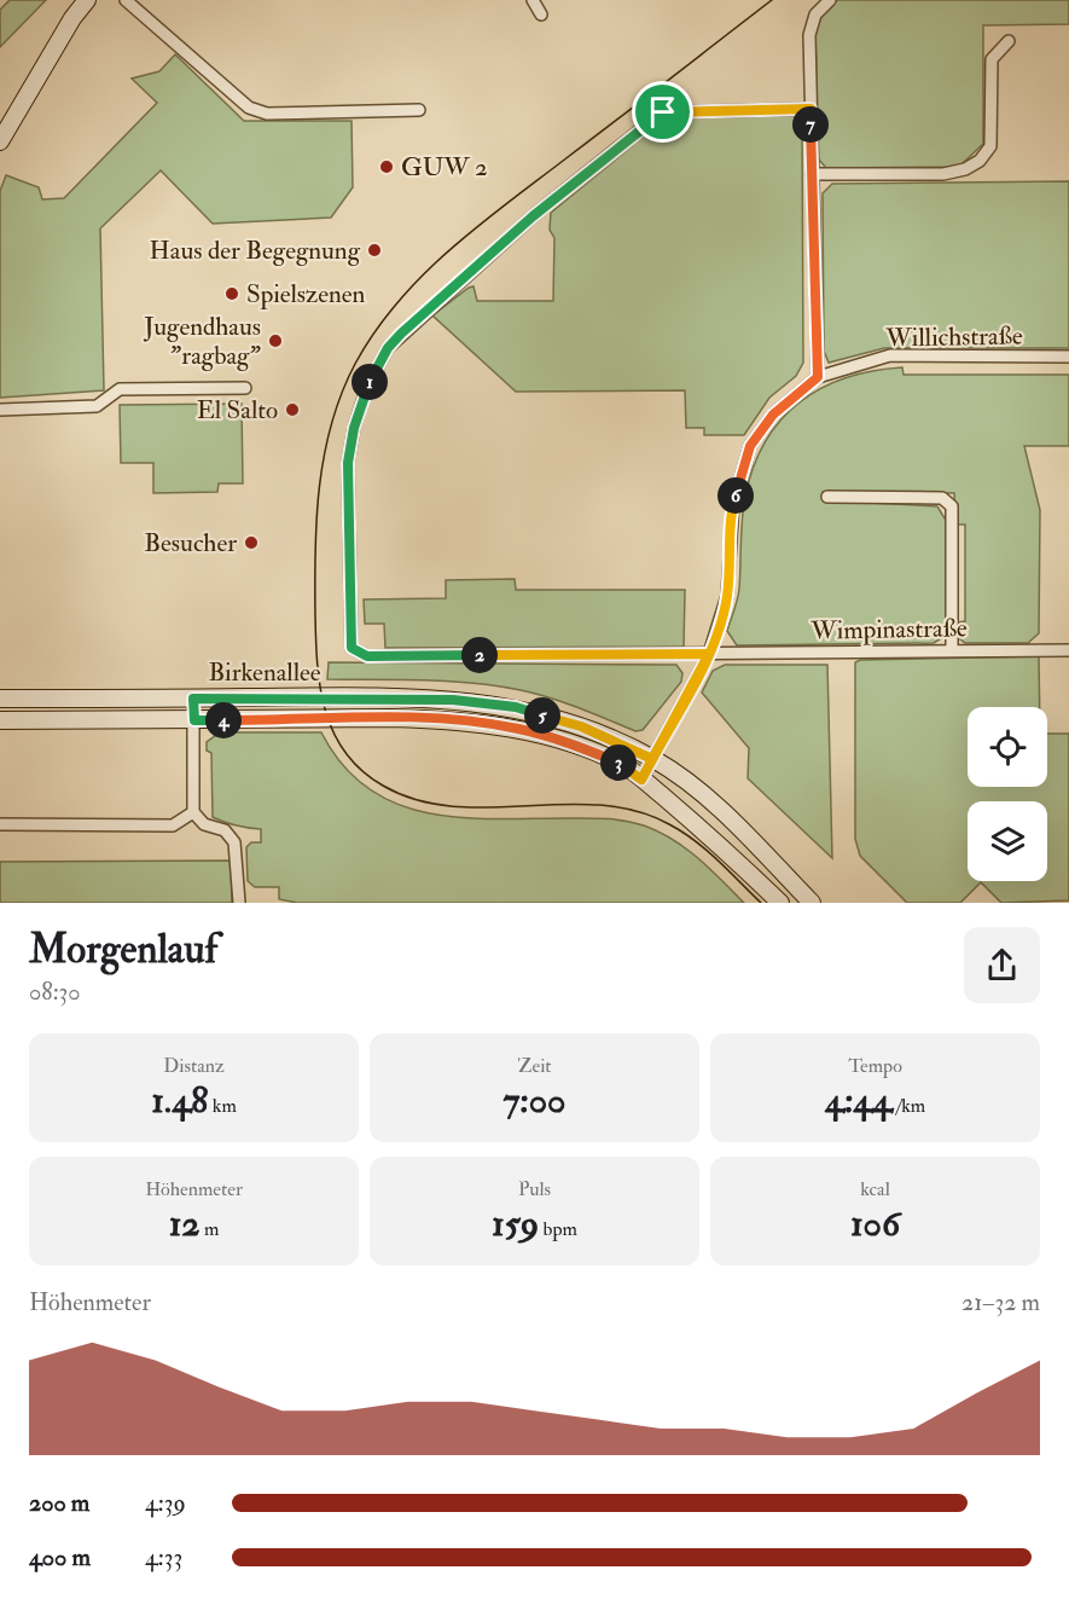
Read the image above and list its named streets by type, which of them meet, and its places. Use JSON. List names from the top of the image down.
{
  "streets": {
    "street": ["Willichstraße", "Wimpinastraße", "Birkenallee"]
  },
  "crossings": [
    ["Willichstraße", "Wimpinastraße"],
    ["Willichstraße", "Birkenallee"]
  ],
  "places": [
    "GUW 2",
    "Haus der Begegnung",
    "Spielszenen",
    "Jugendhaus \"ragbag\"",
    "El Salto",
    "Besucher"
  ],
  "page": {
    "pins": [
      "7",
      "1",
      "6",
      "2",
      "5",
      "4",
      "3"
    ],
    "heading": ["Morgenlauf", "08:30"],
    "stats": [
      ["Distanz", "1.48 km"],
      ["Zeit", "7:00"],
      ["Tempo", "4:44 /km"],
      ["Höhenmeter", "12 m"],
      ["Puls", "159 bpm"],
      ["kcal", "106"]
    ],
    "chart": ["Höhenmeter", "21–32 m"],
    "list": [
      {
        "name": "200 m",
        "note": "4:39"
      },
      {
        "name": "400 m",
        "note": "4:33"
      }
    ]
  }
}
